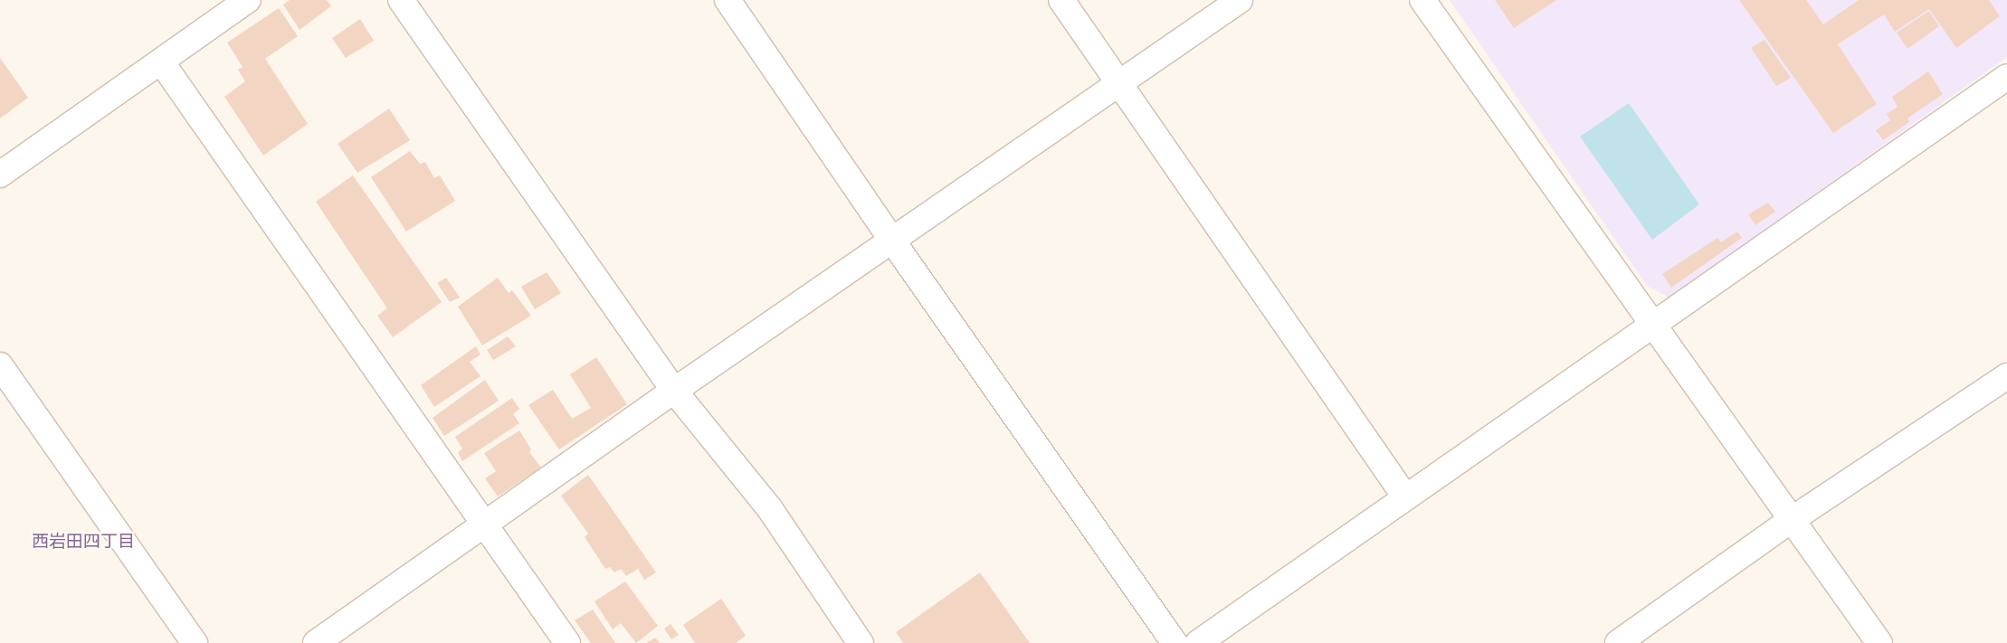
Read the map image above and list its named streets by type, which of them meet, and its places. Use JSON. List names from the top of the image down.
{
  "districts": ["西岩田四丁目"]
}
